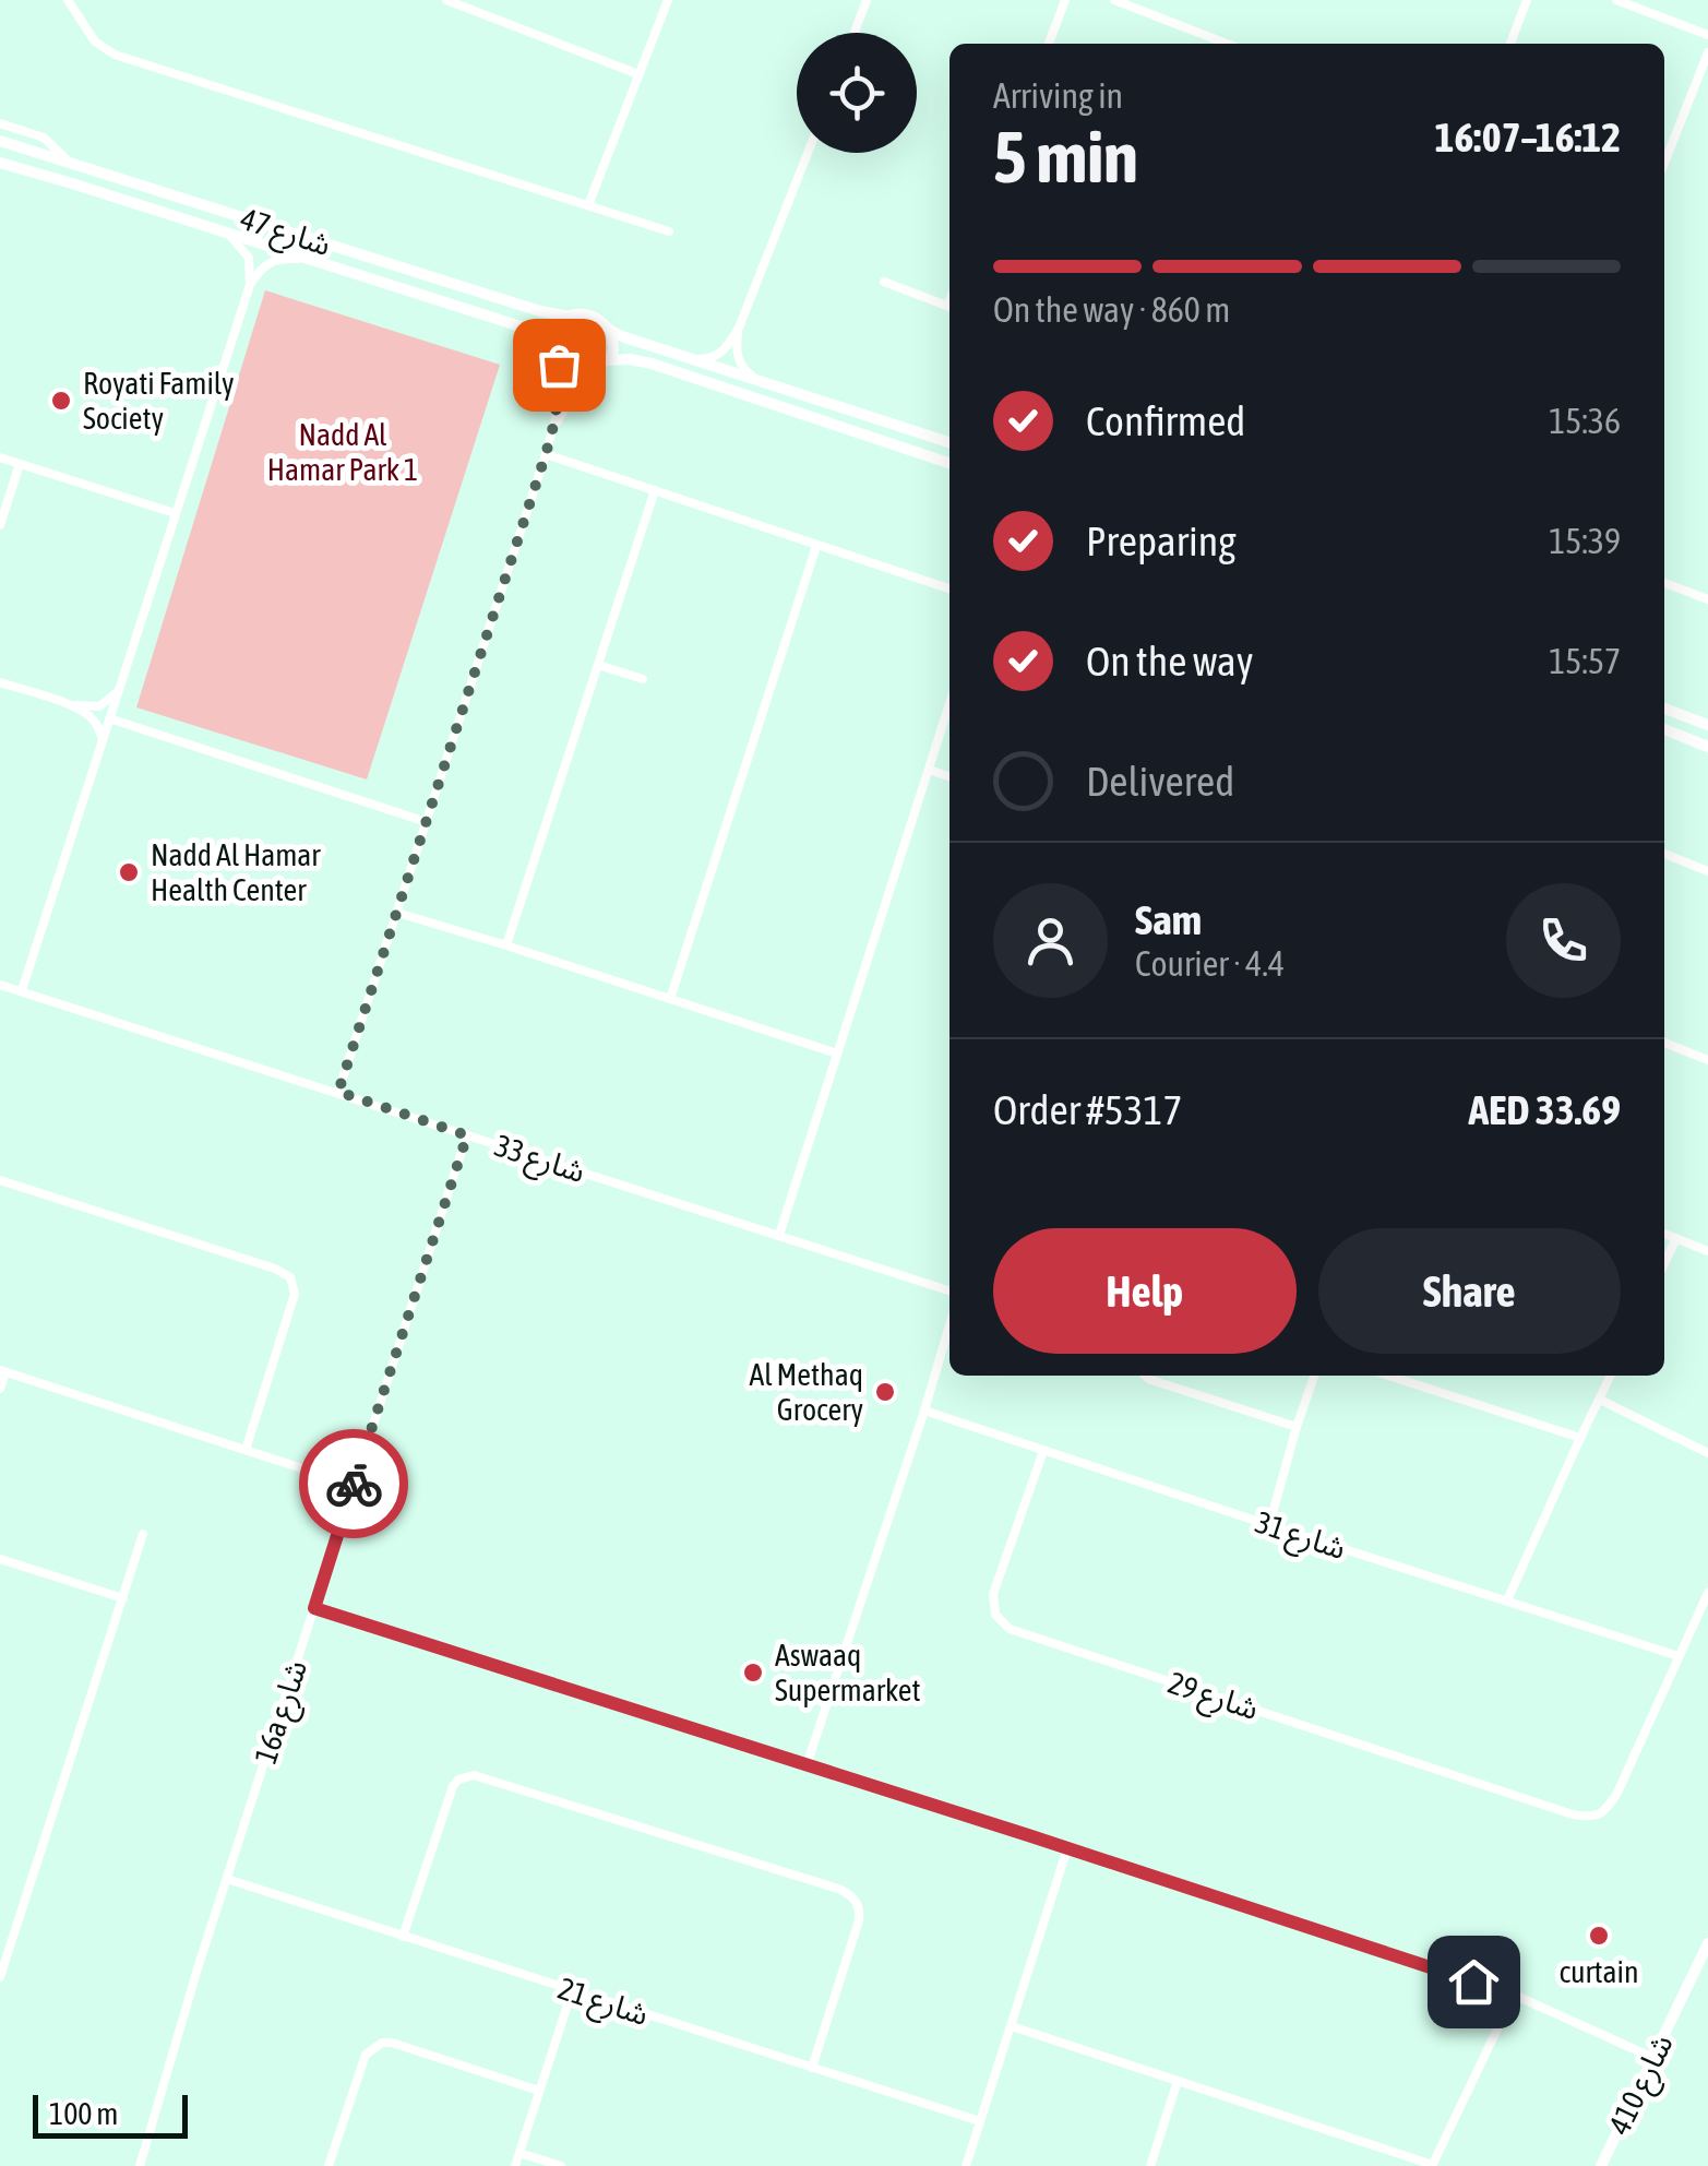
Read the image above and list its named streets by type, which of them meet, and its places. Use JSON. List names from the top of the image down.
{
  "streets": {
    "street": [
      "شارع 47",
      "شارع 33",
      "شارع 31",
      "شارع 29",
      "16a شارع",
      "شارع 21",
      "شارع 410"
    ]
  },
  "crossings": [
    ["شارع 33", "16a شارع"],
    ["شارع 31", "شارع 29"],
    ["16a شارع", "شارع 21"]
  ],
  "parks": ["Nadd Al Hamar Park 1"],
  "places": [
    "Royati Family Society",
    "Nadd Al Hamar Health Center",
    "Al Methaq Grocery",
    "Aswaaq Supermarket",
    "curtain"
  ],
  "scale_bar": "100 m",
  "page": {
    "heading": ["5 min", "Arriving in", "16:07–16:12"],
    "panel": [
      "Sam",
      "Courier · 4.4",
      "Order #5317",
      "AED 33.69"
    ],
    "bar": "On the way · 860 m",
    "list": [
      ["Confirmed", "15:36"],
      ["Preparing", "15:39"],
      ["On the way", "15:57"],
      "Delivered"
    ],
    "buttons": ["Help", "Share"],
    "scale": "100 m"
  }
}
